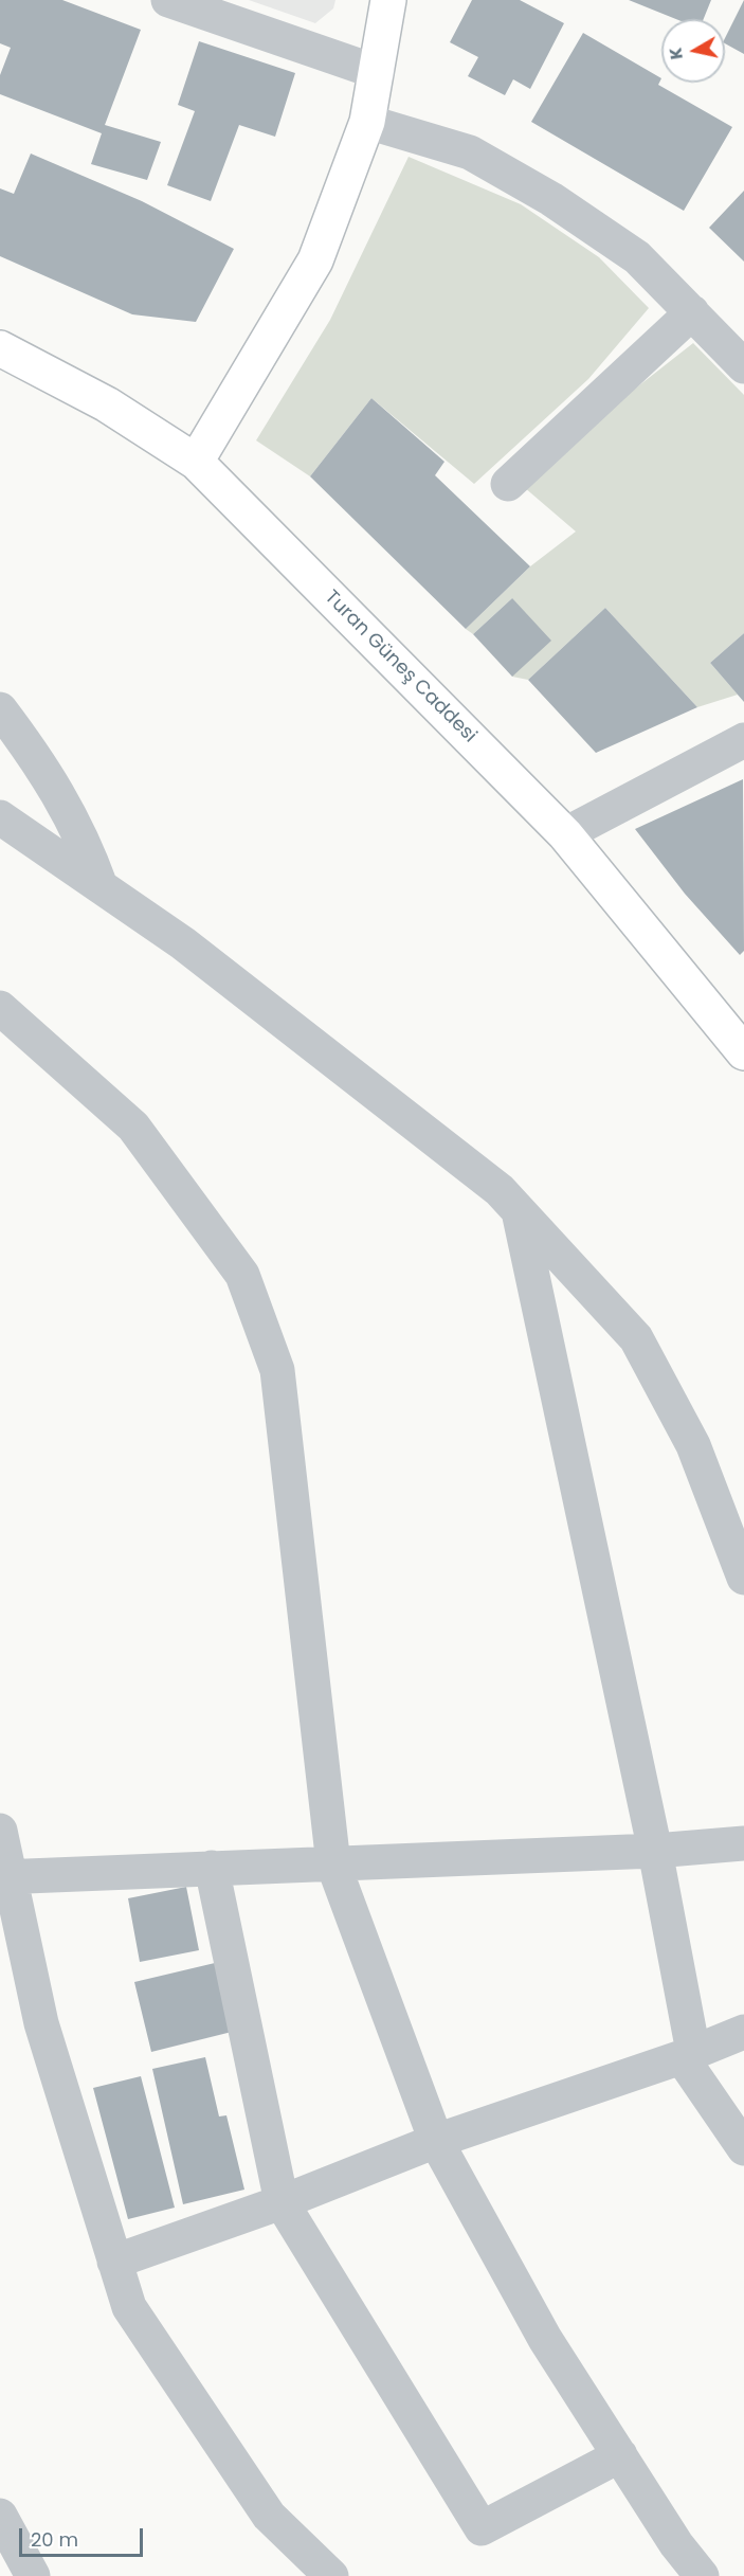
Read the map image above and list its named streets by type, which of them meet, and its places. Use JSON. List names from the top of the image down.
{
  "streets": {
    "main road": ["Turan Güneş Caddesi"]
  },
  "scale_bar": "20 m",
  "north": "left"
}
